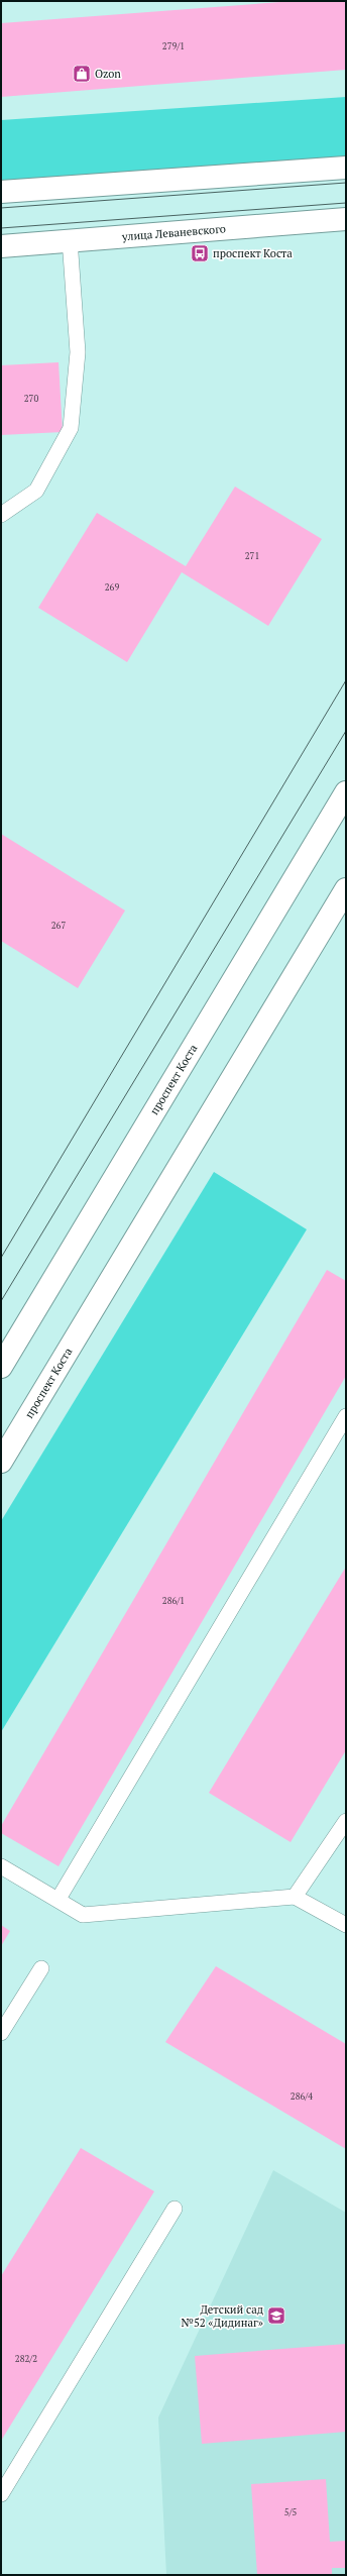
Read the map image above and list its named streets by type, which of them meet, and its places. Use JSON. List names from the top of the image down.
{
  "streets": {
    "main road": ["улица Леваневского", "проспект Коста"]
  },
  "places": {
    "shop": ["Ozon"],
    "bus stop": ["проспект Коста"],
    "school or university": ["Детский сад №52 «Дидинаг»"]
  },
  "house_numbers": [
    "279/1",
    "270",
    "271",
    "269",
    "267",
    "286/1",
    "286/4",
    "282/2",
    "5/5"
  ]
}
